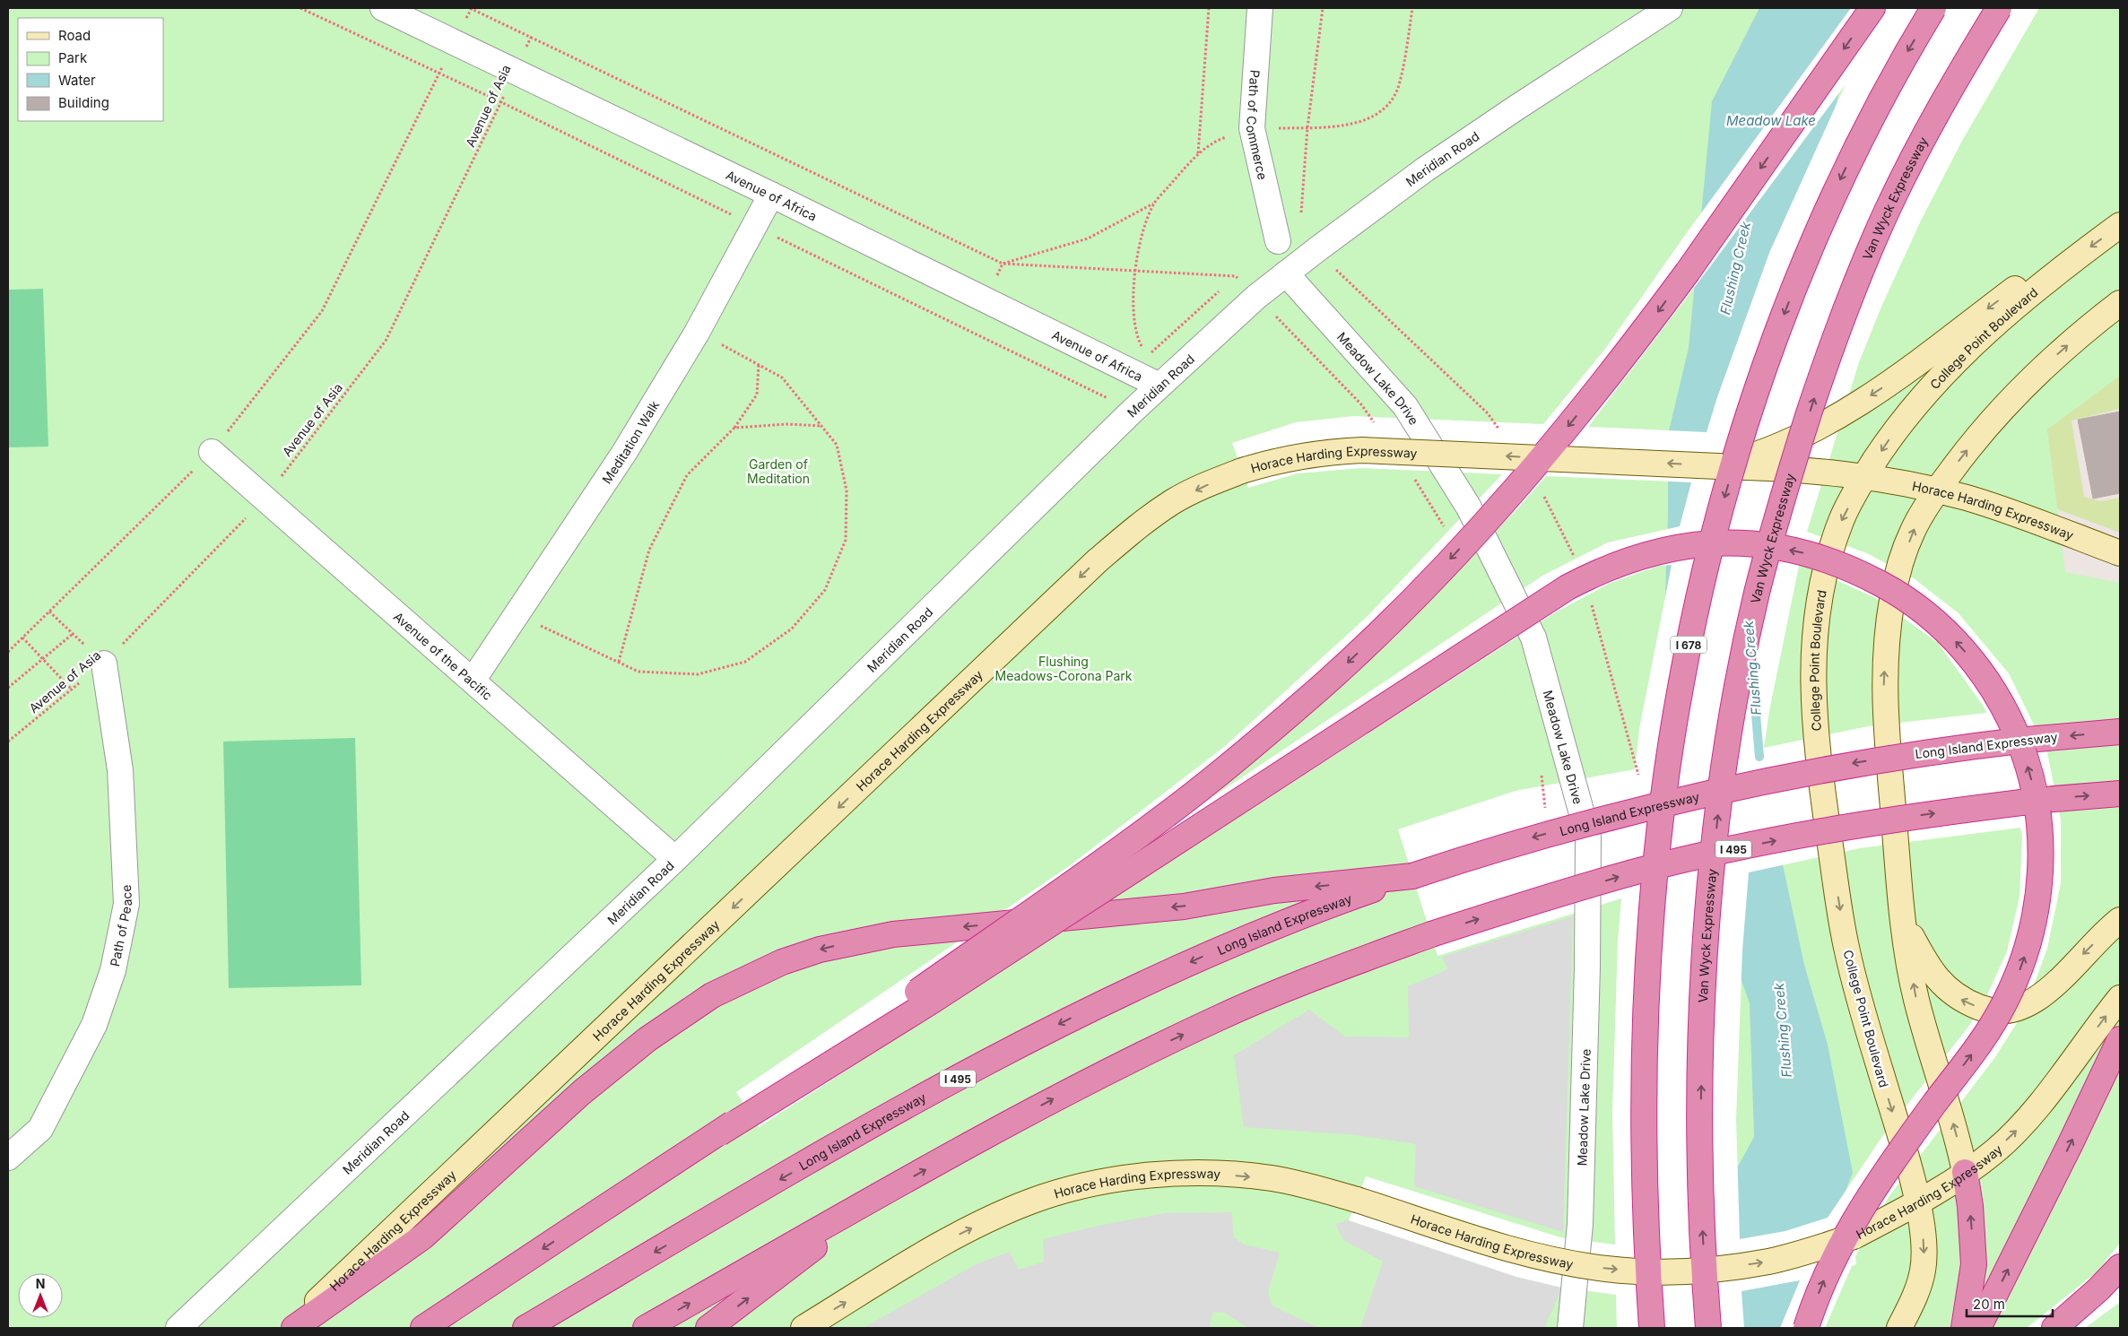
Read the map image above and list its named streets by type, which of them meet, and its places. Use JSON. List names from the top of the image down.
{
  "streets": {
    "highway": [
      "Van Wyck Expressway",
      "I 678",
      "Long Island Expressway",
      "I 495"
    ],
    "main road": ["College Point Boulevard", "Horace Harding Expressway"],
    "street": [
      "Path of Commerce",
      "Meridian Road",
      "Avenue of Africa",
      "Meadow Lake Drive",
      "Meditation Walk",
      "Avenue of the Pacific",
      "Path of Peace"
    ],
    "path": ["Avenue of Asia"]
  },
  "crossings": [
    ["Avenue of Asia", "Avenue of Africa"],
    ["Avenue of Asia", "Avenue of the Pacific"],
    ["Avenue of Asia", "Path of Peace"],
    ["Meridian Road", "Avenue of Africa"],
    ["Meridian Road", "Meadow Lake Drive"],
    ["Meridian Road", "Avenue of the Pacific"],
    ["Avenue of Africa", "Meditation Walk"],
    ["College Point Boulevard", "Horace Harding Expressway"],
    ["Meditation Walk", "Avenue of the Pacific"]
  ],
  "water": ["Meadow Lake", "Flushing Creek"],
  "parks": ["Garden of Meditation", "Flushing Meadows-Corona Park"],
  "legend": [
    "Road",
    "Park",
    "Water",
    "Building"
  ],
  "scale_bar": "20 m",
  "north": "top"
}
